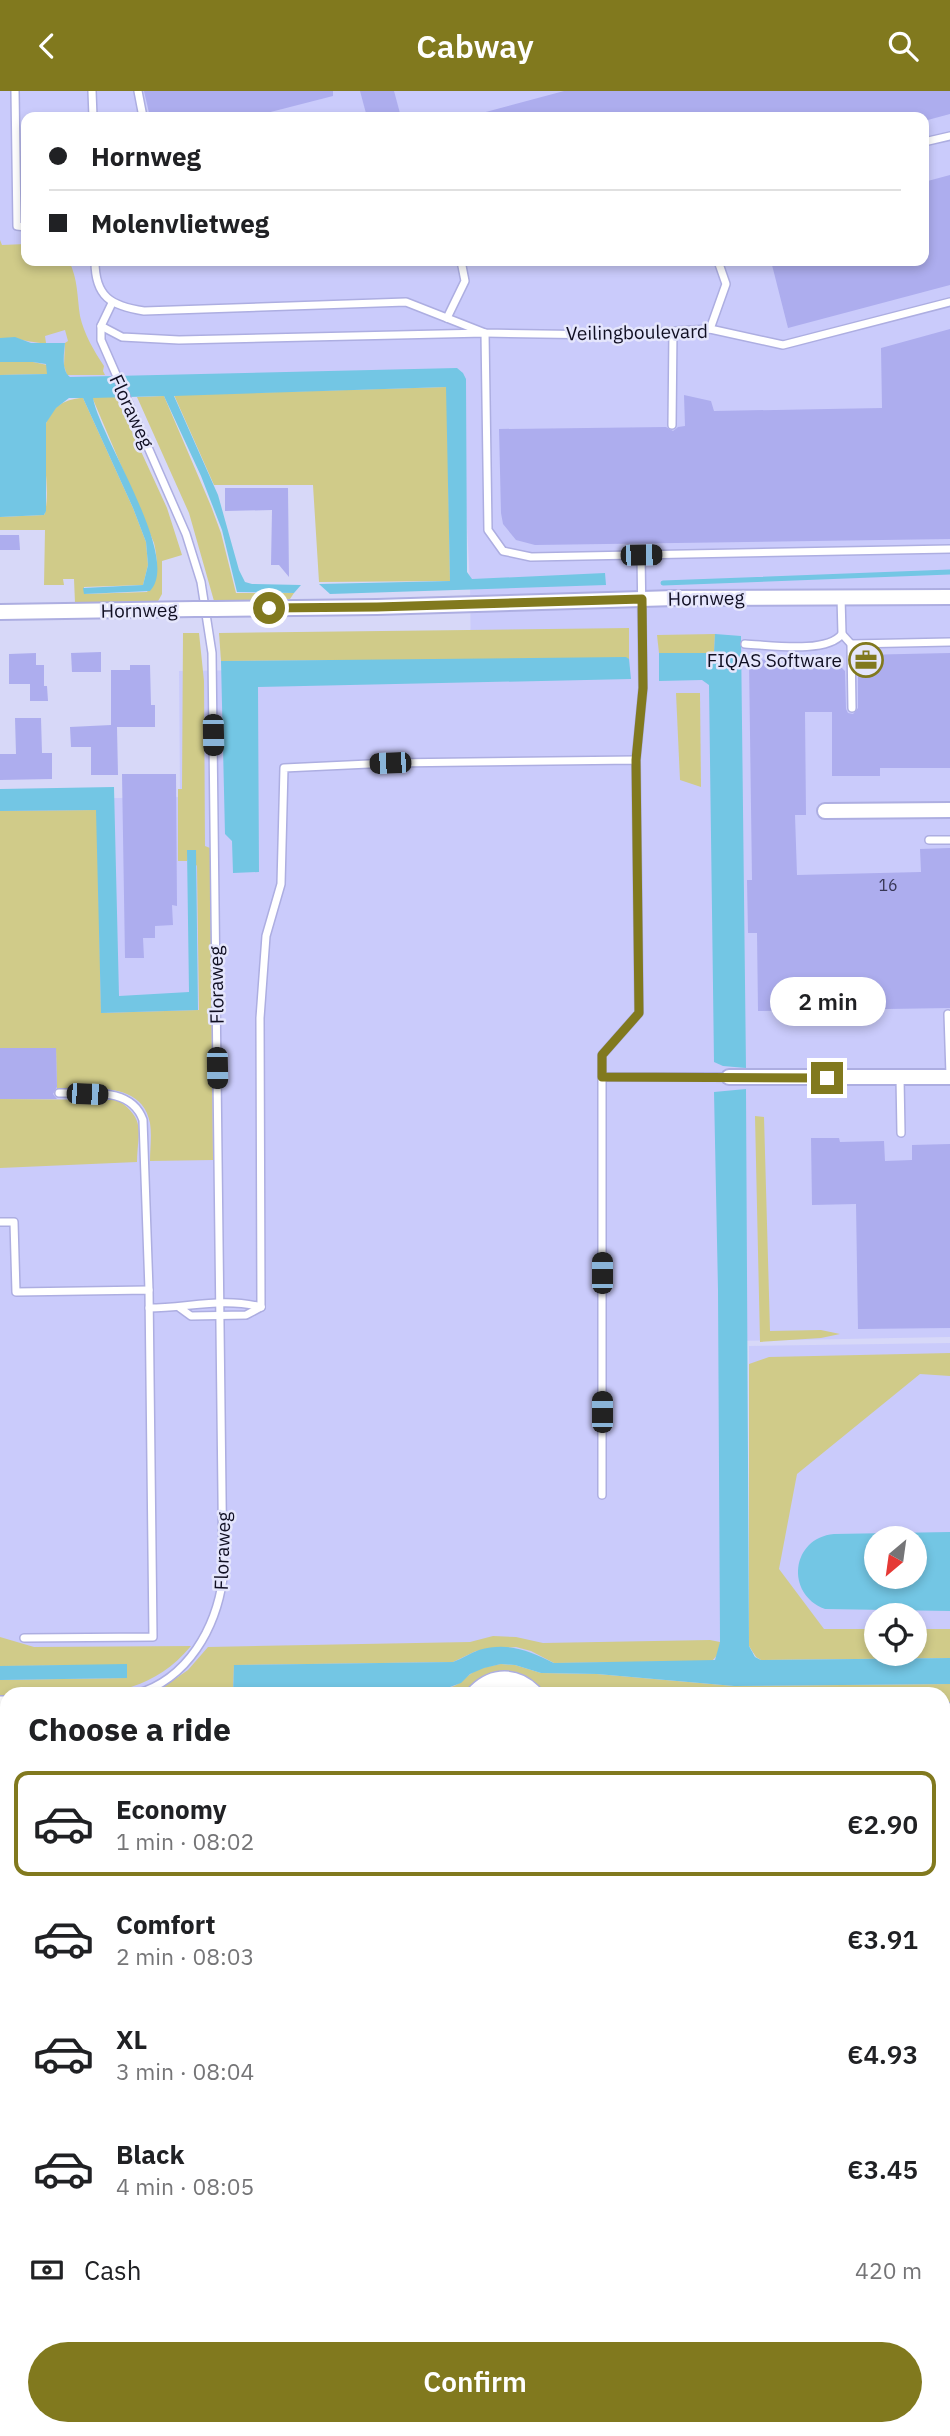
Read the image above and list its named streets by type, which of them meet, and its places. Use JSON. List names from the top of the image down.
{
  "streets": {
    "street": ["Hornweg"],
    "lane": ["Veilingboulevard", "Floraweg"]
  },
  "crossings": [
    ["Veilingboulevard", "Floraweg"]
  ],
  "places": {
    "office": ["FIQAS Software"]
  },
  "house_numbers": ["16"],
  "north": "bottom left",
  "page": {
    "header": "Cabway",
    "banner": ["Hornweg", "Molenvlietweg"],
    "bubble": "2 min",
    "heading": "Choose a ride",
    "list": [
      {
        "name": "Economy",
        "note": "1 min · 08:02",
        "value": "€2.90"
      },
      {
        "name": "Comfort",
        "note": "2 min · 08:03",
        "value": "€3.91"
      },
      {
        "name": "XL",
        "note": "3 min · 08:04",
        "value": "€4.93"
      },
      {
        "name": "Black",
        "note": "4 min · 08:05",
        "value": "€3.45"
      }
    ],
    "pay": ["Cash", "420 m"],
    "buttons": "Confirm"
  }
}
